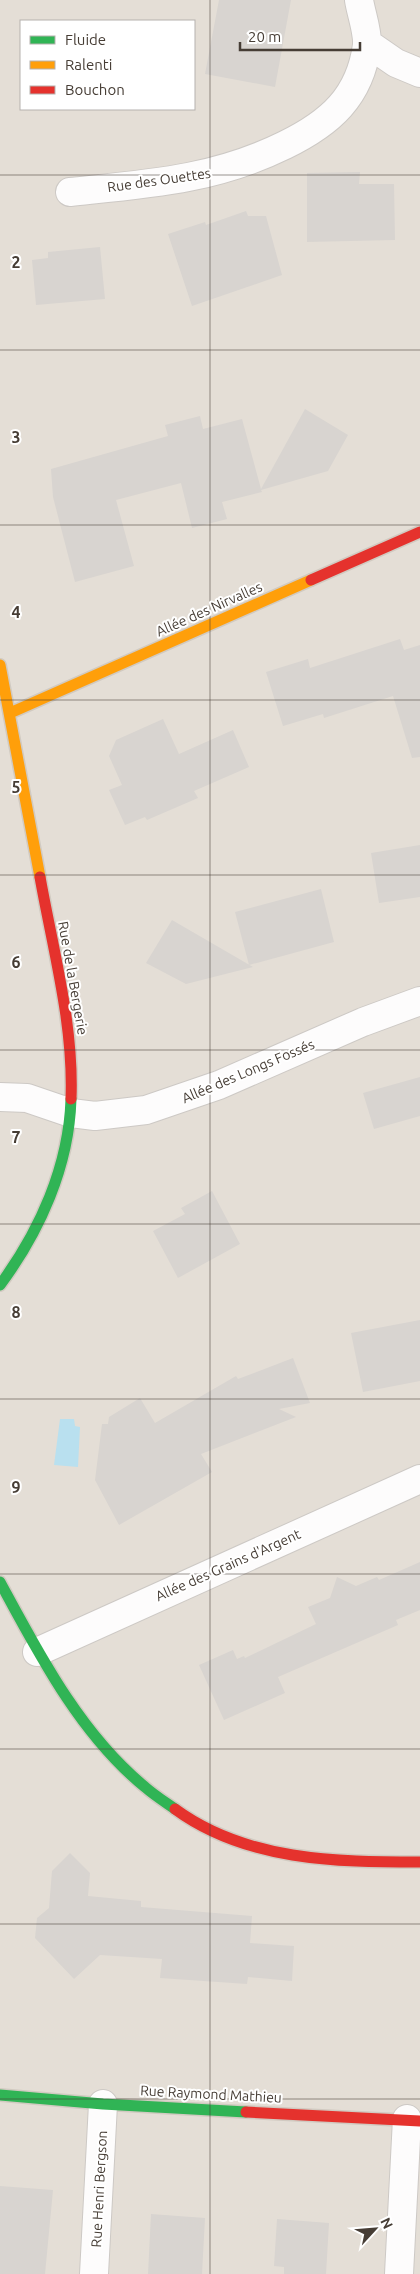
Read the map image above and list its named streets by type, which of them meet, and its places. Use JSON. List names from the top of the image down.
{
  "streets": {
    "street": [
      "Rue des Ouettes",
      "Allée des Nirvalles",
      "Rue de la Bergerie",
      "Allée des Longs Fossés",
      "Allée des Grains d'Argent",
      "Rue Raymond Mathieu",
      "Rue Henri Bergson"
    ]
  },
  "crossings": [
    ["Allée des Nirvalles", "Rue de la Bergerie"],
    ["Rue de la Bergerie", "Allée des Longs Fossés"],
    ["Rue Raymond Mathieu", "Rue Henri Bergson"]
  ],
  "legend": ["Fluide", "Ralenti", "Bouchon"],
  "scale_bar": "20 m",
  "north": "top right",
  "grid": {
    "rows": [
      "2",
      "3",
      "4",
      "5",
      "6",
      "7",
      "8",
      "9"
    ]
  }
}
